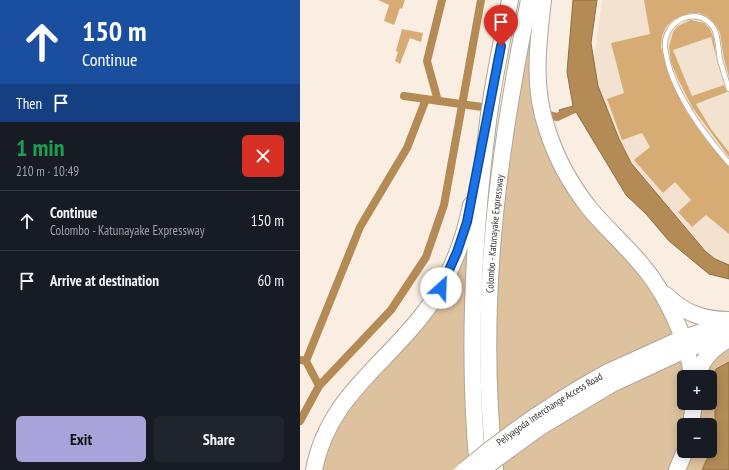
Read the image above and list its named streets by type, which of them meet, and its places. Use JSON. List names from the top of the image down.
{
  "streets": {
    "highway": ["Colombo - Katunayake Expressway", "Peliyagoda Interchange Access Road"]
  },
  "page": {
    "turn": ["150 m", "Continue"],
    "then": "Then",
    "heading": ["1 min", "210 m · 10:49"],
    "list": [
      {
        "name": "Continue",
        "note": "Colombo - Katunayake Expressway",
        "value": "150 m"
      },
      {
        "name": "Arrive at destination",
        "value": "60 m"
      }
    ],
    "map_buttons": ["+", "−"],
    "buttons": ["Exit", "Share"]
  }
}
